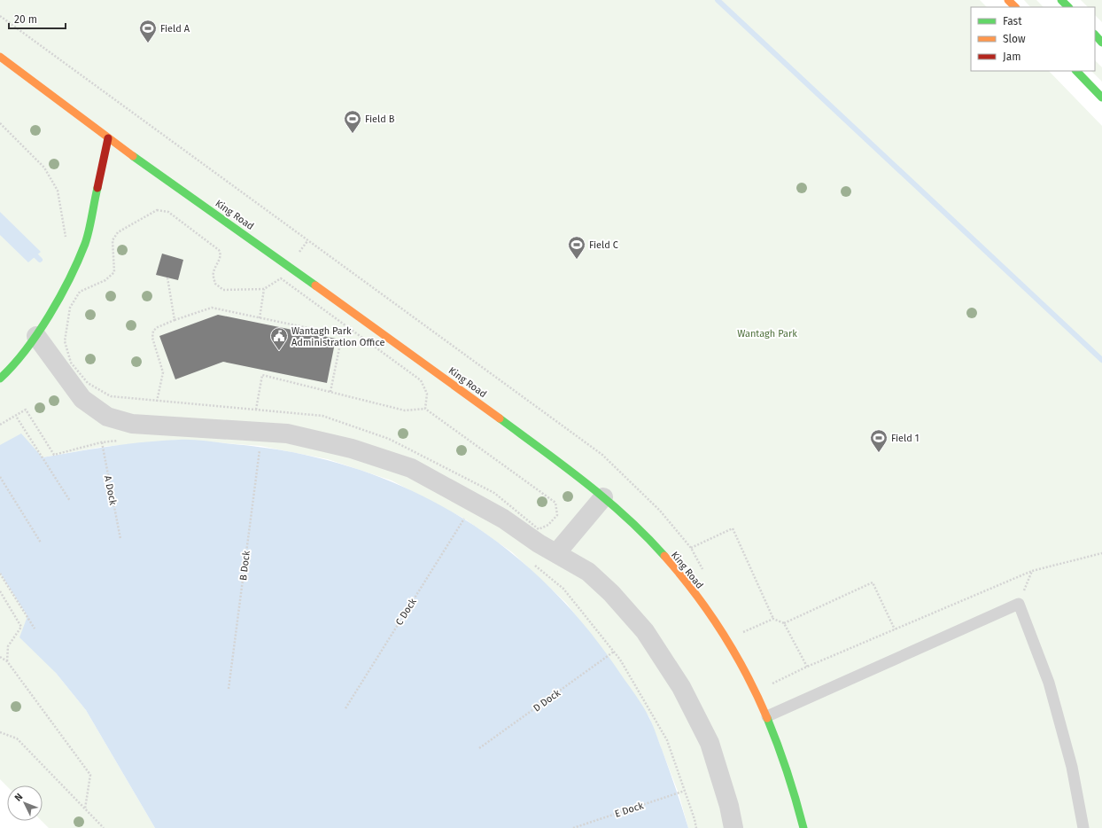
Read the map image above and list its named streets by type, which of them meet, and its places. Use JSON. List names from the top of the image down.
{
  "streets": {
    "main road": ["King Road"],
    "path": [
      "A Dock",
      "B Dock",
      "C Dock",
      "D Dock",
      "E Dock"
    ]
  },
  "parks": ["Wantagh Park"],
  "places": {
    "sports": [
      "Field A",
      "Field B",
      "Field C",
      "Field 1"
    ],
    "public building": ["Wantagh Park Administration Office"]
  },
  "legend": ["Fast", "Slow", "Jam"],
  "scale_bar": "20 m",
  "north": "top left"
}
